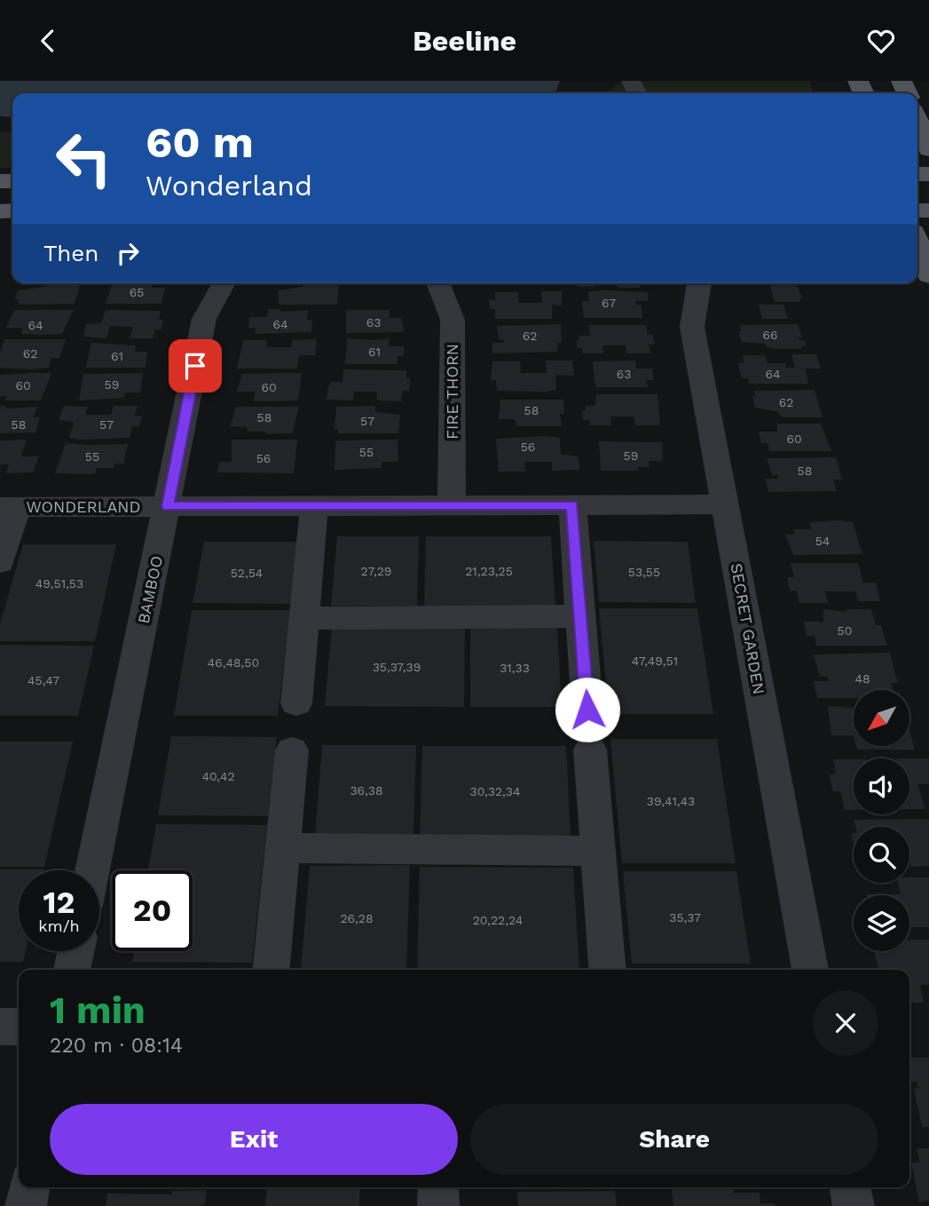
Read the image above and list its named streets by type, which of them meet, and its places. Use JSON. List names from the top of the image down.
{
  "streets": {
    "street": [
      "FIRE THORN",
      "WONDERLAND",
      "BAMBOO",
      "SECRET GARDEN"
    ]
  },
  "crossings": [
    ["FIRE THORN", "WONDERLAND"],
    ["WONDERLAND", "BAMBOO"],
    ["WONDERLAND", "SECRET GARDEN"]
  ],
  "house_numbers": [
    "65",
    "67",
    "63",
    "64",
    "64",
    "66",
    "62",
    "61",
    "62",
    "61",
    "63",
    "64",
    "59",
    "60",
    "60",
    "62",
    "58",
    "58",
    "57",
    "58",
    "57",
    "60",
    "56",
    "55",
    "59",
    "55",
    "56",
    "58",
    "54",
    "27,29",
    "21,23,25",
    "53,55",
    "52,54",
    "49,51,53",
    "50",
    "47,49,51",
    "46,48,50",
    "35,37,39",
    "31,33",
    "48",
    "45,47",
    "40,42",
    "36,38",
    "30,32,34",
    "39,41,43",
    "35,37",
    "26,28",
    "20,22,24"
  ],
  "north": "bottom left",
  "page": {
    "header": "Beeline",
    "turn": ["60 m", "Wonderland"],
    "then": "Then",
    "speed": "12 km/h",
    "limit": "20",
    "heading": ["1 min", "220 m · 08:14"],
    "buttons": ["Exit", "Share"]
  }
}
